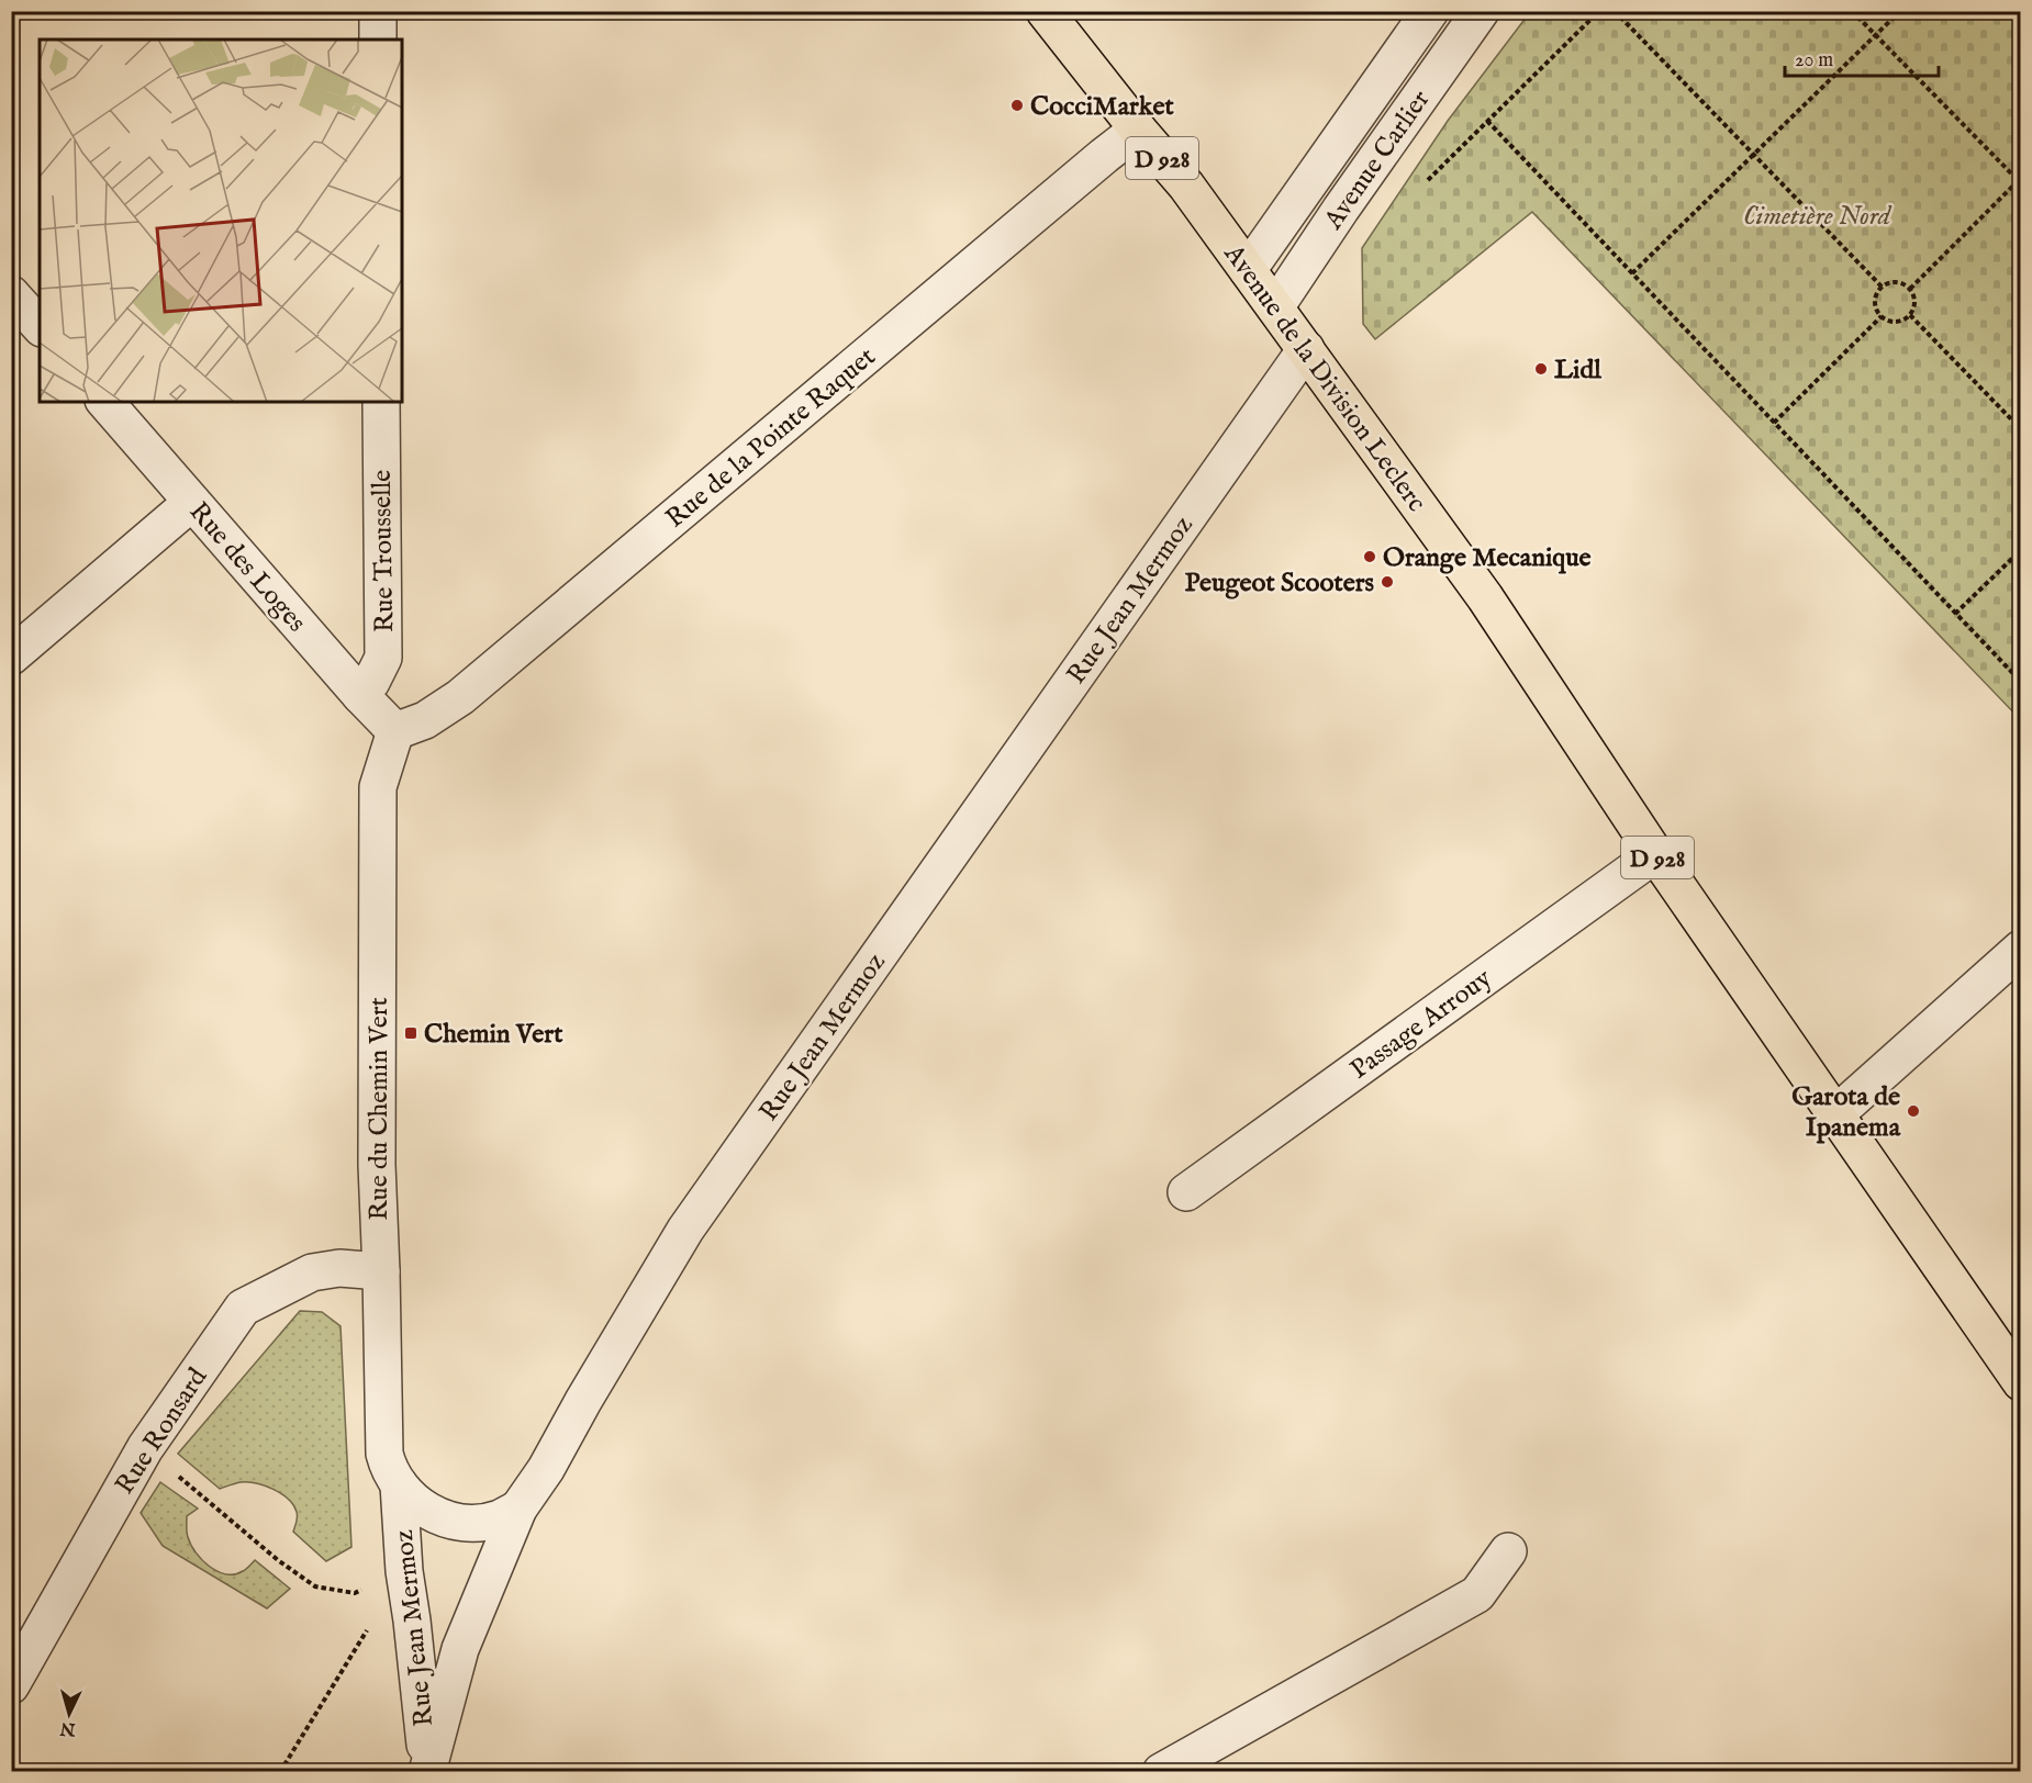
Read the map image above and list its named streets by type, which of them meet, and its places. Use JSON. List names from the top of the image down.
{
  "streets": {
    "main road": ["D 928", "Avenue de la Division Leclerc"],
    "street": [
      "Avenue Carlier",
      "Rue de la Pointe Raquet",
      "Rue Trousselle",
      "Rue des Loges",
      "Rue Jean Mermoz",
      "Passage Arrouy",
      "Rue du Chemin Vert",
      "Rue Ronsard"
    ]
  },
  "crossings": [
    ["D 928", "Avenue de la Division Leclerc"],
    ["Avenue Carlier", "Avenue de la Division Leclerc"],
    ["Avenue de la Division Leclerc", "Rue de la Pointe Raquet"],
    ["Avenue de la Division Leclerc", "Rue Jean Mermoz"],
    ["Avenue de la Division Leclerc", "Passage Arrouy"],
    ["Rue de la Pointe Raquet", "Rue des Loges"],
    ["Rue de la Pointe Raquet", "Rue du Chemin Vert"],
    ["Rue Trousselle", "Rue des Loges"],
    ["Rue des Loges", "Rue du Chemin Vert"],
    ["Rue Jean Mermoz", "Rue du Chemin Vert"],
    ["Rue du Chemin Vert", "Rue Ronsard"]
  ],
  "parks": ["Cimetière Nord"],
  "places": {
    "other": [
      "CocciMarket",
      "Lidl",
      "Orange Mecanique",
      "Peugeot Scooters",
      "Garota de Ipanema"
    ],
    "transit": ["Chemin Vert"]
  },
  "scale_bar": "20 m",
  "north": "bottom"
}
